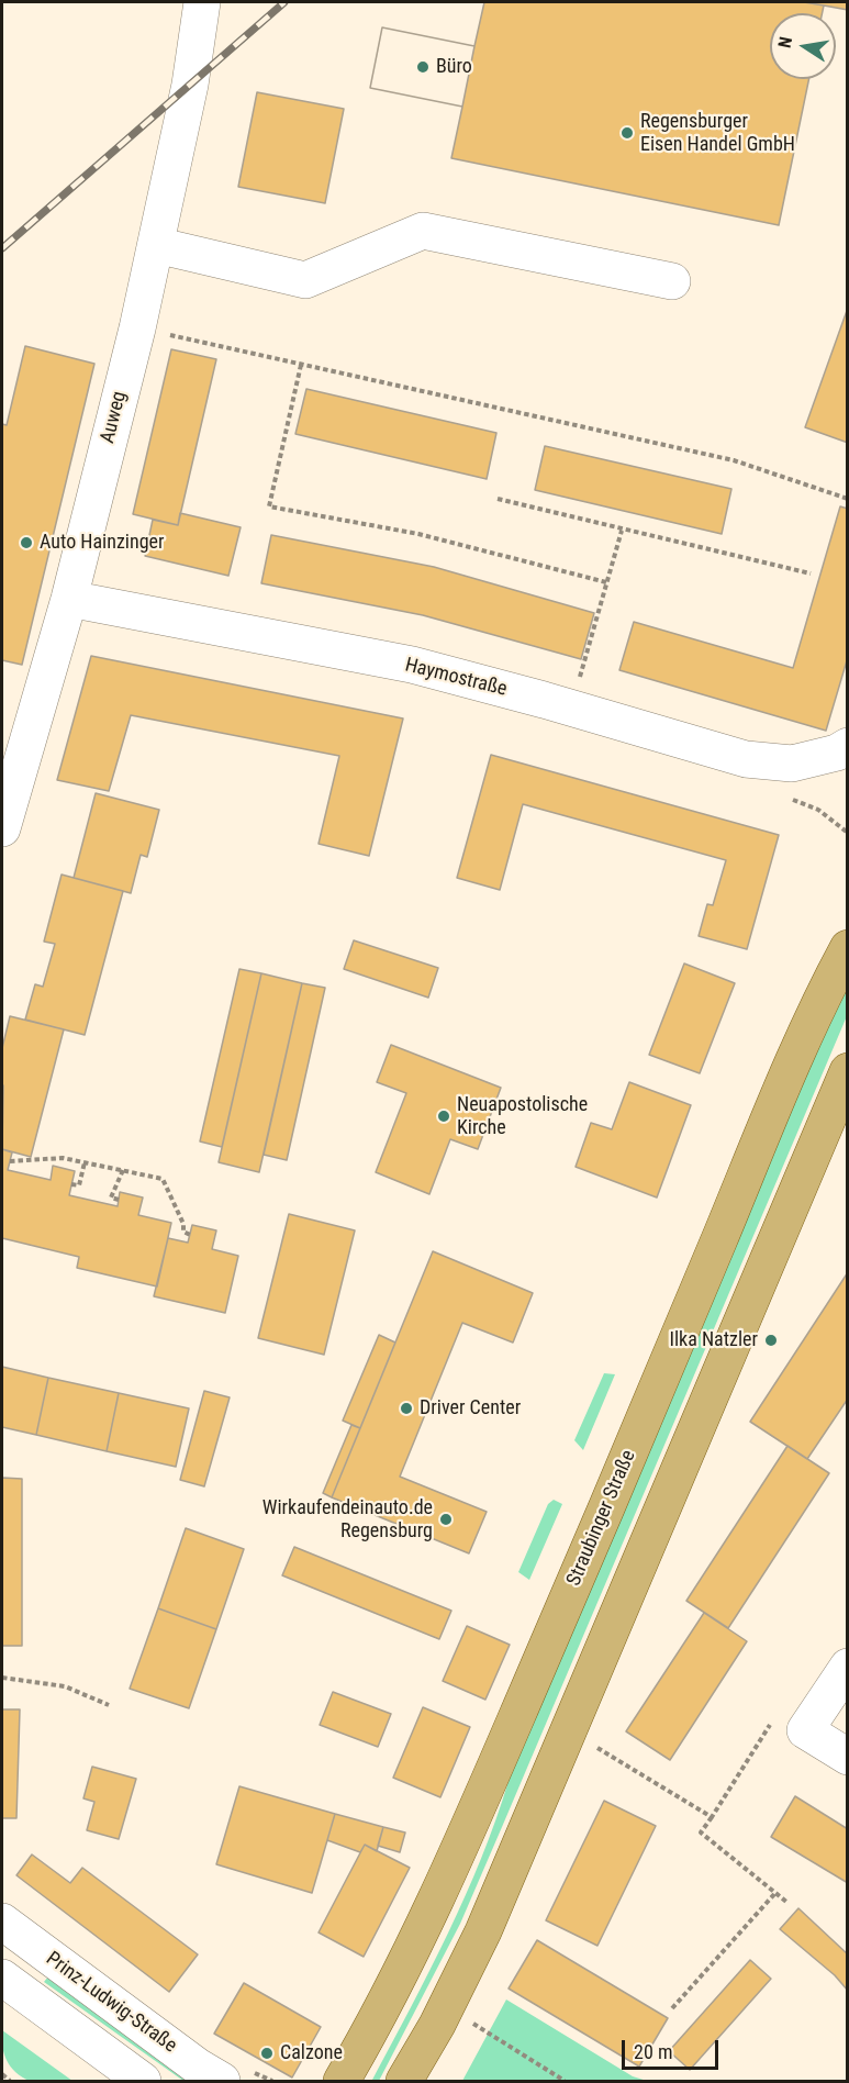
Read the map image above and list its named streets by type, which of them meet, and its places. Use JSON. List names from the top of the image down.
{
  "streets": {
    "main road": ["Straubinger Straße"],
    "street": ["Auweg", "Haymostraße", "Prinz-Ludwig-Straße"]
  },
  "crossings": [
    ["Auweg", "Haymostraße"]
  ],
  "places": [
    "Büro",
    "Regensburger Eisen Handel GmbH",
    "Auto Hainzinger",
    "Neuapostolische Kirche",
    "Ilka Natzler",
    "Driver Center",
    "Wirkaufendeinauto.de Regensburg",
    "Calzone"
  ],
  "scale_bar": "20 m",
  "north": "left"
}
